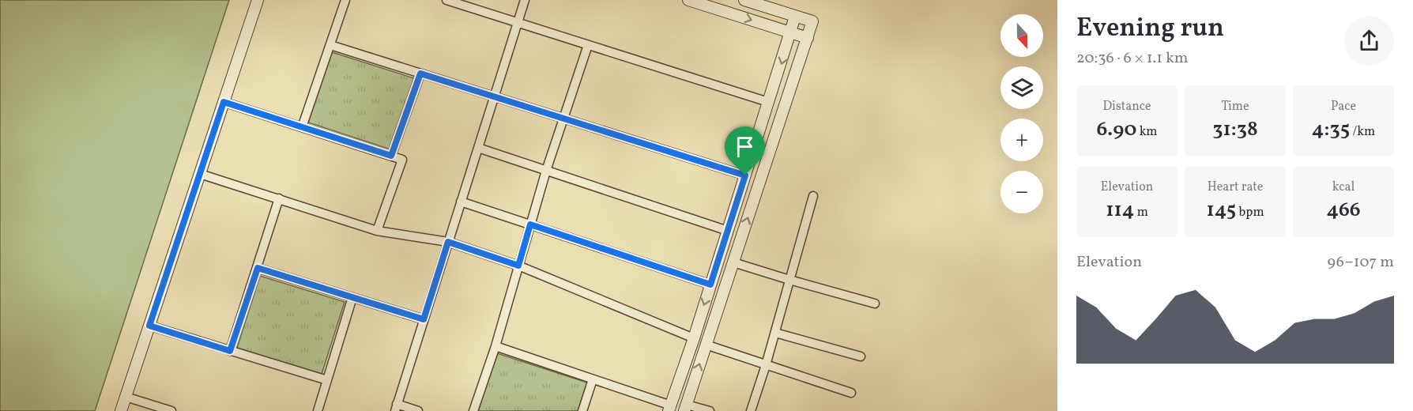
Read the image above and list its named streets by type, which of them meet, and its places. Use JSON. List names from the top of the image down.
{
  "north": "bottom",
  "page": {
    "heading": ["Evening run", "20:36 · 6 × 1.1 km"],
    "map_buttons": ["+", "−"],
    "stats": [
      ["Distance", "6.90 km"],
      ["Time", "31:38"],
      ["Pace", "4:35 /km"],
      ["Elevation", "114 m"],
      ["Heart rate", "145 bpm"],
      ["kcal", "466"]
    ],
    "chart": ["Elevation", "96–107 m"]
  }
}
